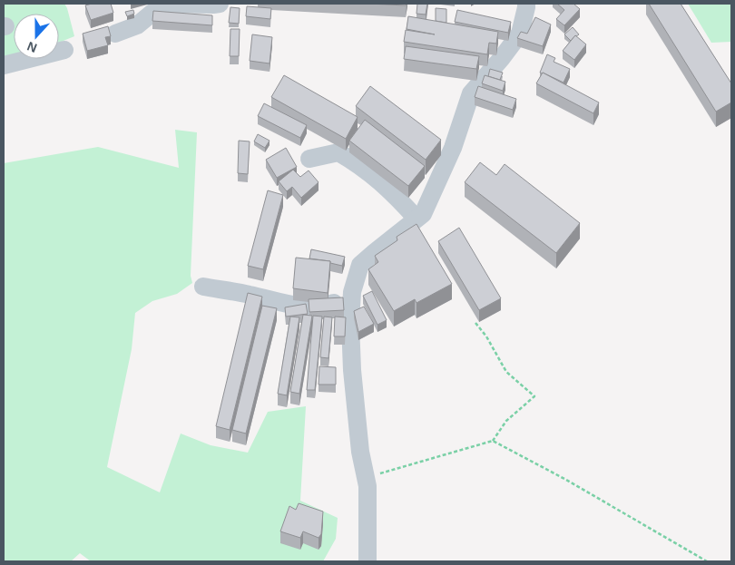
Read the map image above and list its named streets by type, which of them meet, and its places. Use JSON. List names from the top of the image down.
{
  "north": "bottom"
}
